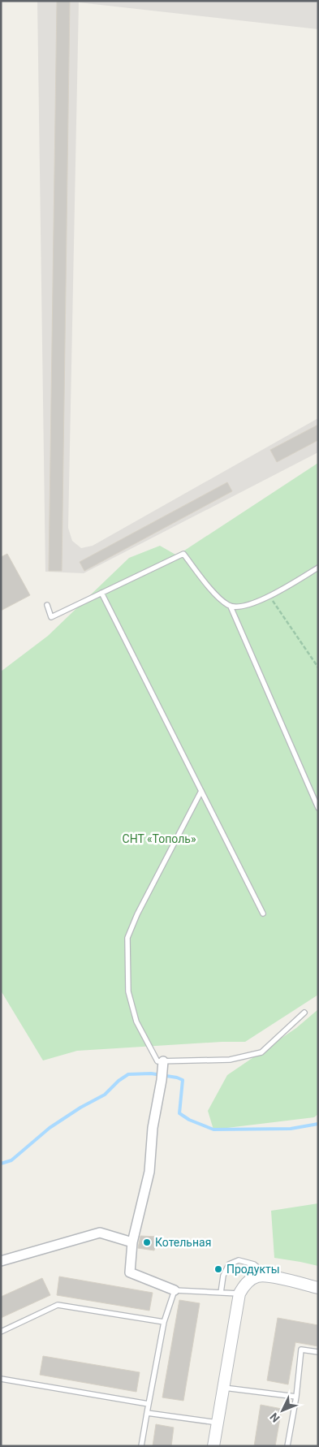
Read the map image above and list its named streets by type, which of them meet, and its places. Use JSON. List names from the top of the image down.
{
  "parks": ["СНТ «Тополь»"],
  "places": ["Котельная", "Продукты"],
  "north": "bottom left"
}
